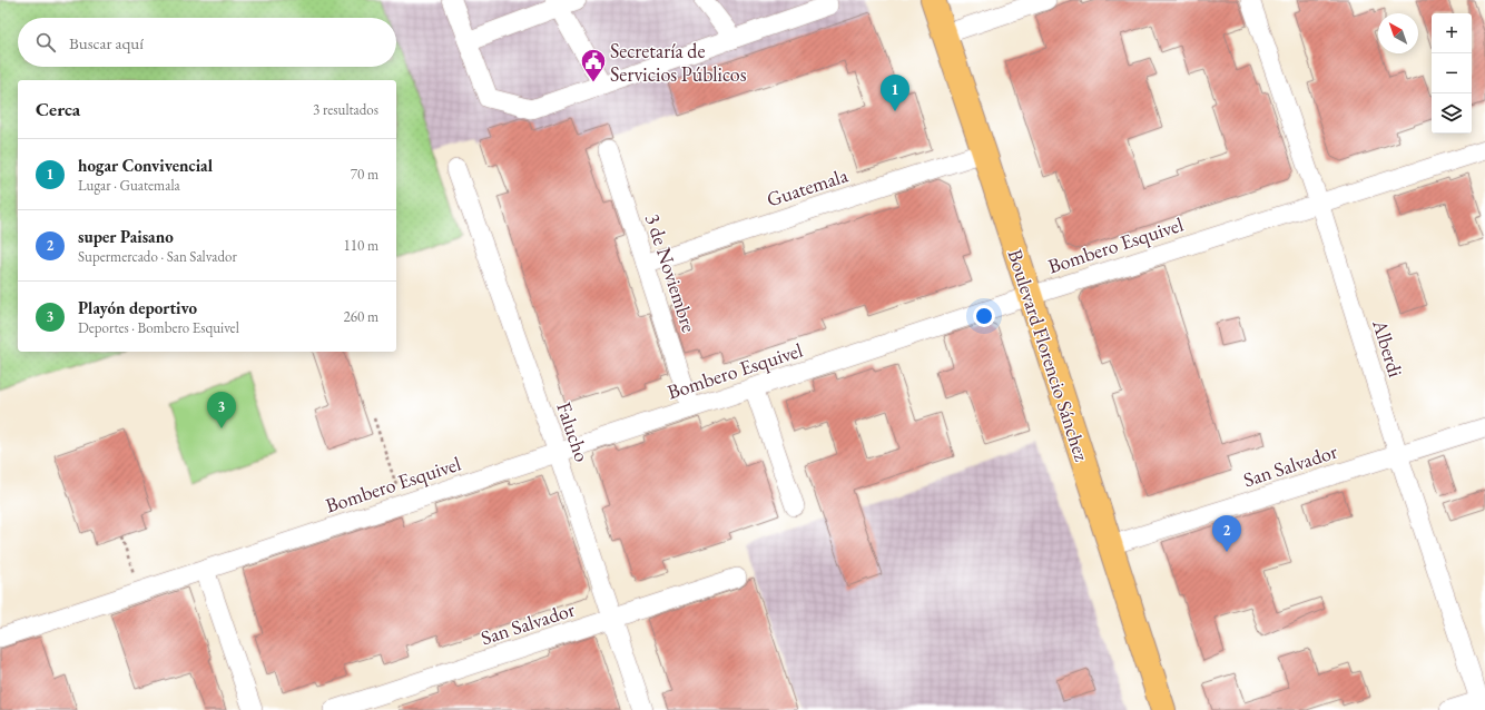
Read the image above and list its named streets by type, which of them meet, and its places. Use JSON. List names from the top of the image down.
{
  "streets": {
    "main road": ["Boulevard Florencio Sánchez"],
    "street": [
      "Guatemala",
      "Bombero Esquivel",
      "3 de Noviembre",
      "Alberdi",
      "Falucho",
      "San Salvador"
    ]
  },
  "crossings": [
    ["Guatemala", "3 de Noviembre"],
    ["Guatemala", "Boulevard Florencio Sánchez"],
    ["Bombero Esquivel", "3 de Noviembre"],
    ["Bombero Esquivel", "Alberdi"],
    ["Bombero Esquivel", "Boulevard Florencio Sánchez"],
    ["Bombero Esquivel", "Falucho"],
    ["Alberdi", "San Salvador"],
    ["Boulevard Florencio Sánchez", "San Salvador"],
    ["Falucho", "San Salvador"]
  ],
  "places": {
    "public building": ["Secretaría de Servicios Públicos"]
  },
  "north": "top left",
  "page": {
    "map_buttons": ["+", "−"],
    "search": "Buscar aquí",
    "pins": ["1", "3", "2"],
    "heading": ["Cerca", "3 resultados"],
    "list": [
      {
        "mark": "1",
        "name": "hogar Convivencial",
        "note": "Lugar · Guatemala",
        "value": "70 m"
      },
      {
        "mark": "2",
        "name": "super Paisano",
        "note": "Supermercado · San Salvador",
        "value": "110 m"
      },
      {
        "mark": "3",
        "name": "Playón deportivo",
        "note": "Deportes · Bombero Esquivel",
        "value": "260 m"
      }
    ]
  }
}
